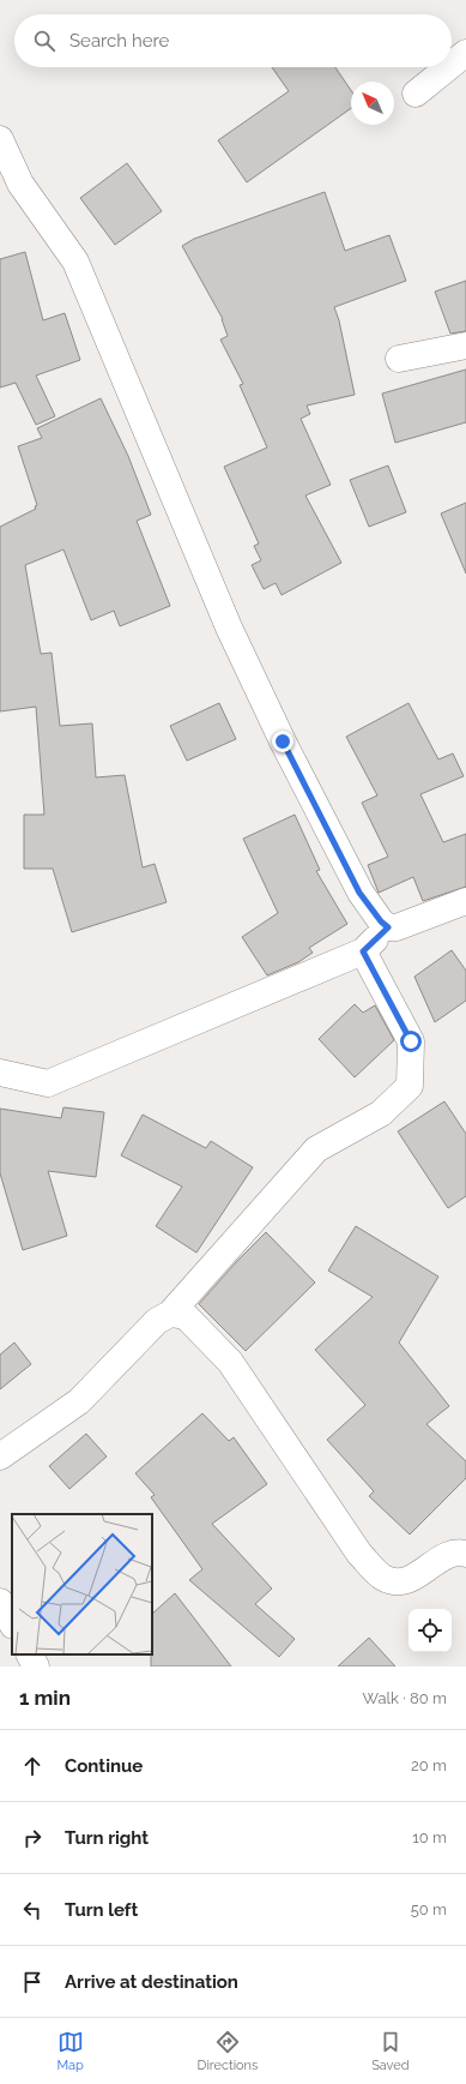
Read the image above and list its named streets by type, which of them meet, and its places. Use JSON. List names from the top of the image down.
{
  "north": "top left",
  "page": {
    "search": "Search here",
    "heading": ["1 min", "Walk · 80 m"],
    "list": [
      ["Continue", "20 m"],
      ["Turn right", "10 m"],
      ["Turn left", "50 m"],
      "Arrive at destination"
    ],
    "nav": ["Map", "Directions", "Saved"]
  }
}
